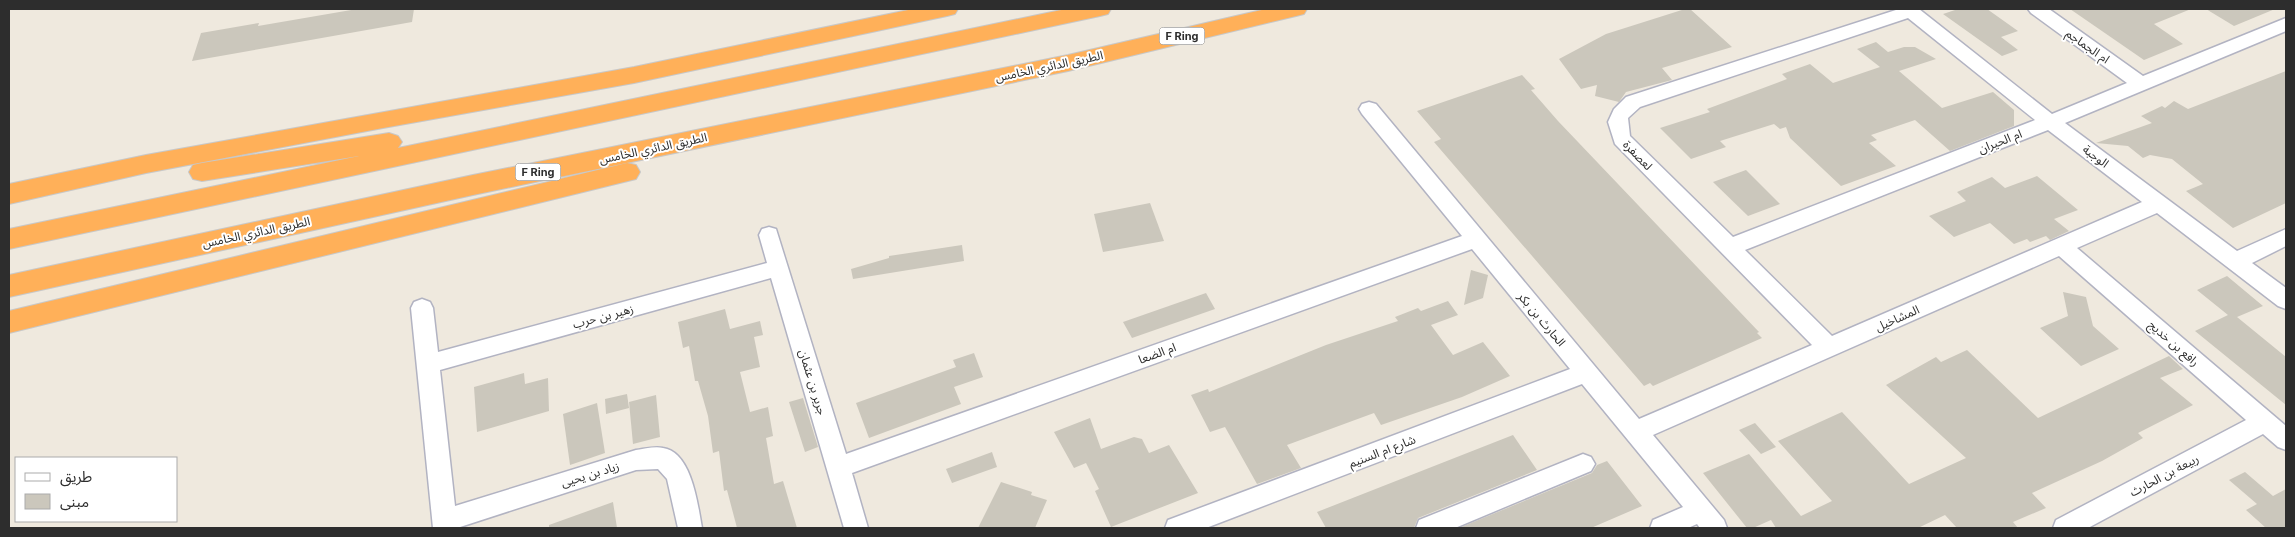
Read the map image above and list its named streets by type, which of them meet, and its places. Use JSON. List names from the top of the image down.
{
  "streets": {
    "highway": ["F Ring", "الطريق الدائري الخامس"],
    "street": [
      "ام الجماجم",
      "ام الحيران",
      "لعصفرة",
      "الوجبة",
      "زهير بن حرب",
      "المشاخيل",
      "الحارث بن بكر",
      "رافع بن خديج",
      "ام الضعا",
      "جرير بن عثمان",
      "شارع ام السنيم",
      "زياد بن يحيى",
      "ربيعة بن الحارث"
    ]
  },
  "crossings": [
    ["ام الجماجم", "ام الحيران"],
    ["ام الحيران", "لعصفرة"],
    ["ام الحيران", "الوجبة"],
    ["لعصفرة", "الوجبة"],
    ["لعصفرة", "المشاخيل"],
    ["الوجبة", "المشاخيل"],
    ["زهير بن حرب", "جرير بن عثمان"],
    ["المشاخيل", "الحارث بن بكر"],
    ["المشاخيل", "رافع بن خديج"],
    ["الحارث بن بكر", "ام الضعا"],
    ["الحارث بن بكر", "شارع ام السنيم"],
    ["رافع بن خديج", "ربيعة بن الحارث"],
    ["ام الضعا", "جرير بن عثمان"]
  ],
  "legend": ["طريق", "مبنى"]
}
